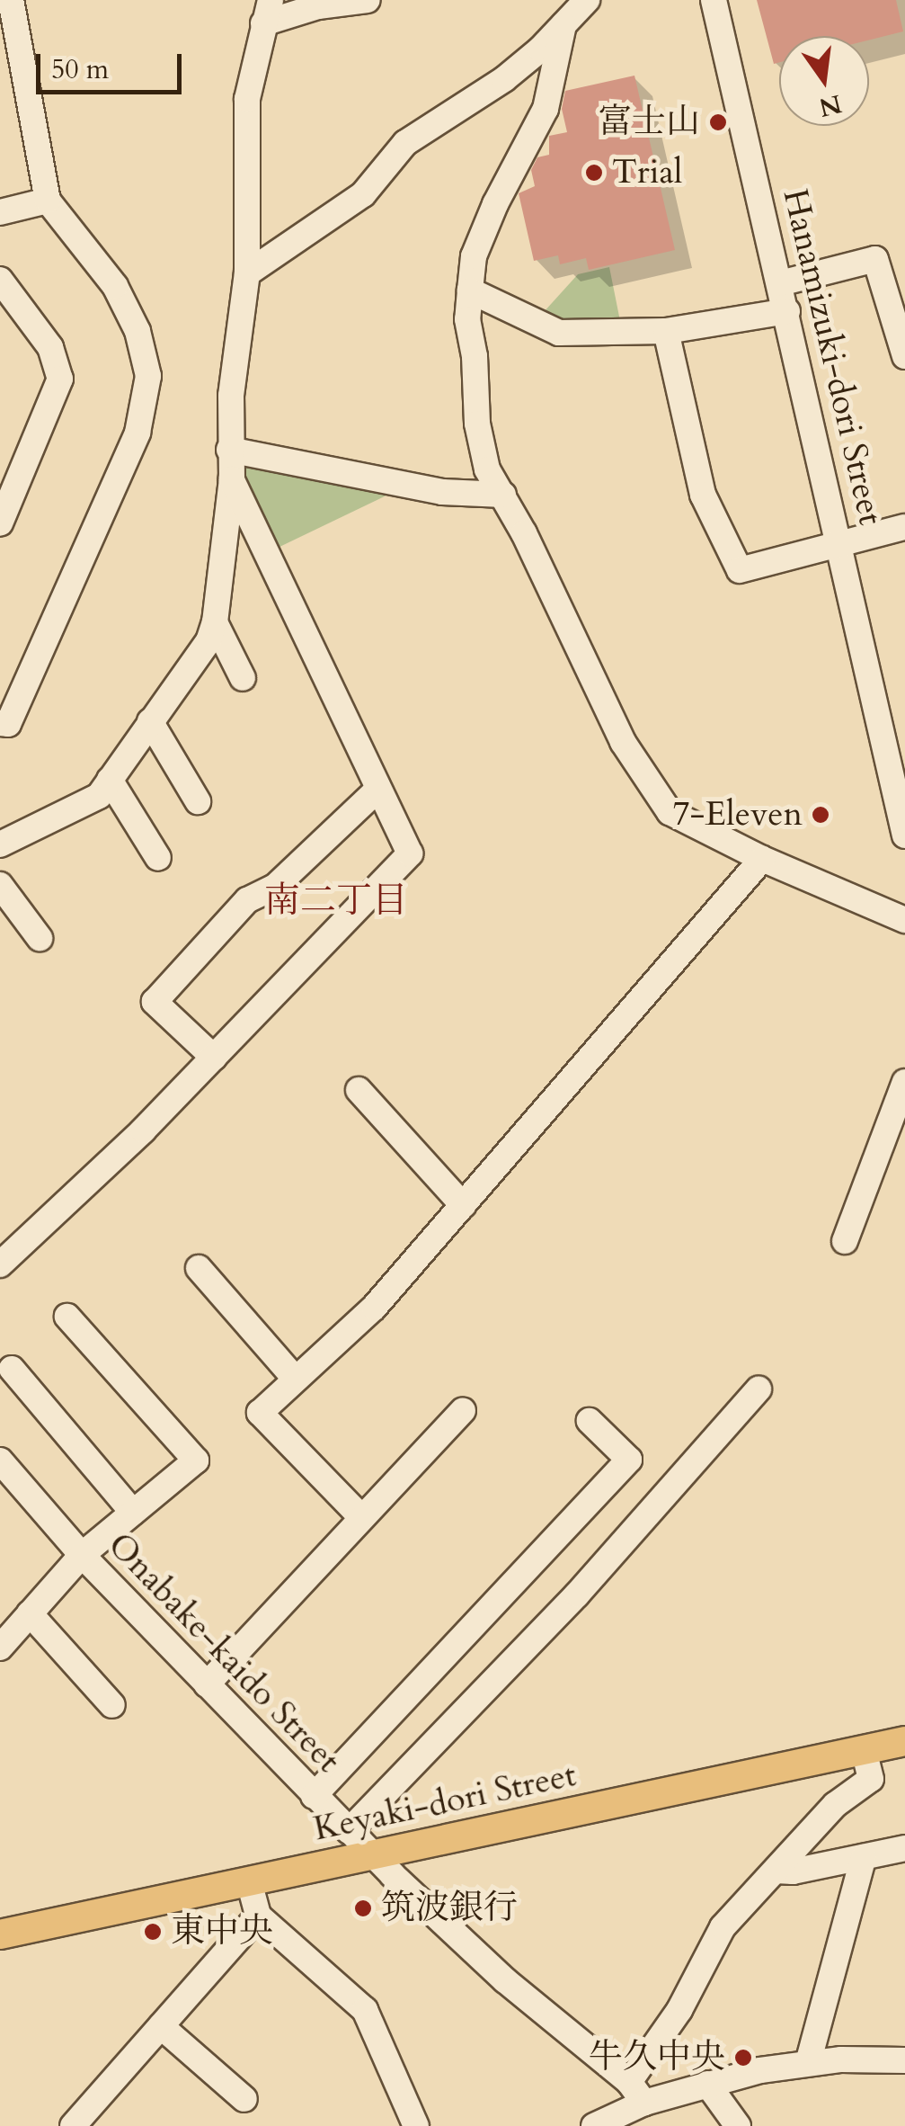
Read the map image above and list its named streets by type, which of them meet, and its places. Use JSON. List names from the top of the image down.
{
  "streets": {
    "main road": ["Keyaki-dori Street"],
    "street": ["Hanamizuki-dori Street", "Onabake-kaido Street"]
  },
  "crossings": [
    ["Onabake-kaido Street", "Keyaki-dori Street"]
  ],
  "districts": ["南二丁目"],
  "places": [
    "富士山",
    "Trial",
    "7-Eleven",
    "筑波銀行",
    "東中央",
    "牛久中央"
  ],
  "scale_bar": "50 m",
  "north": "bottom"
}
